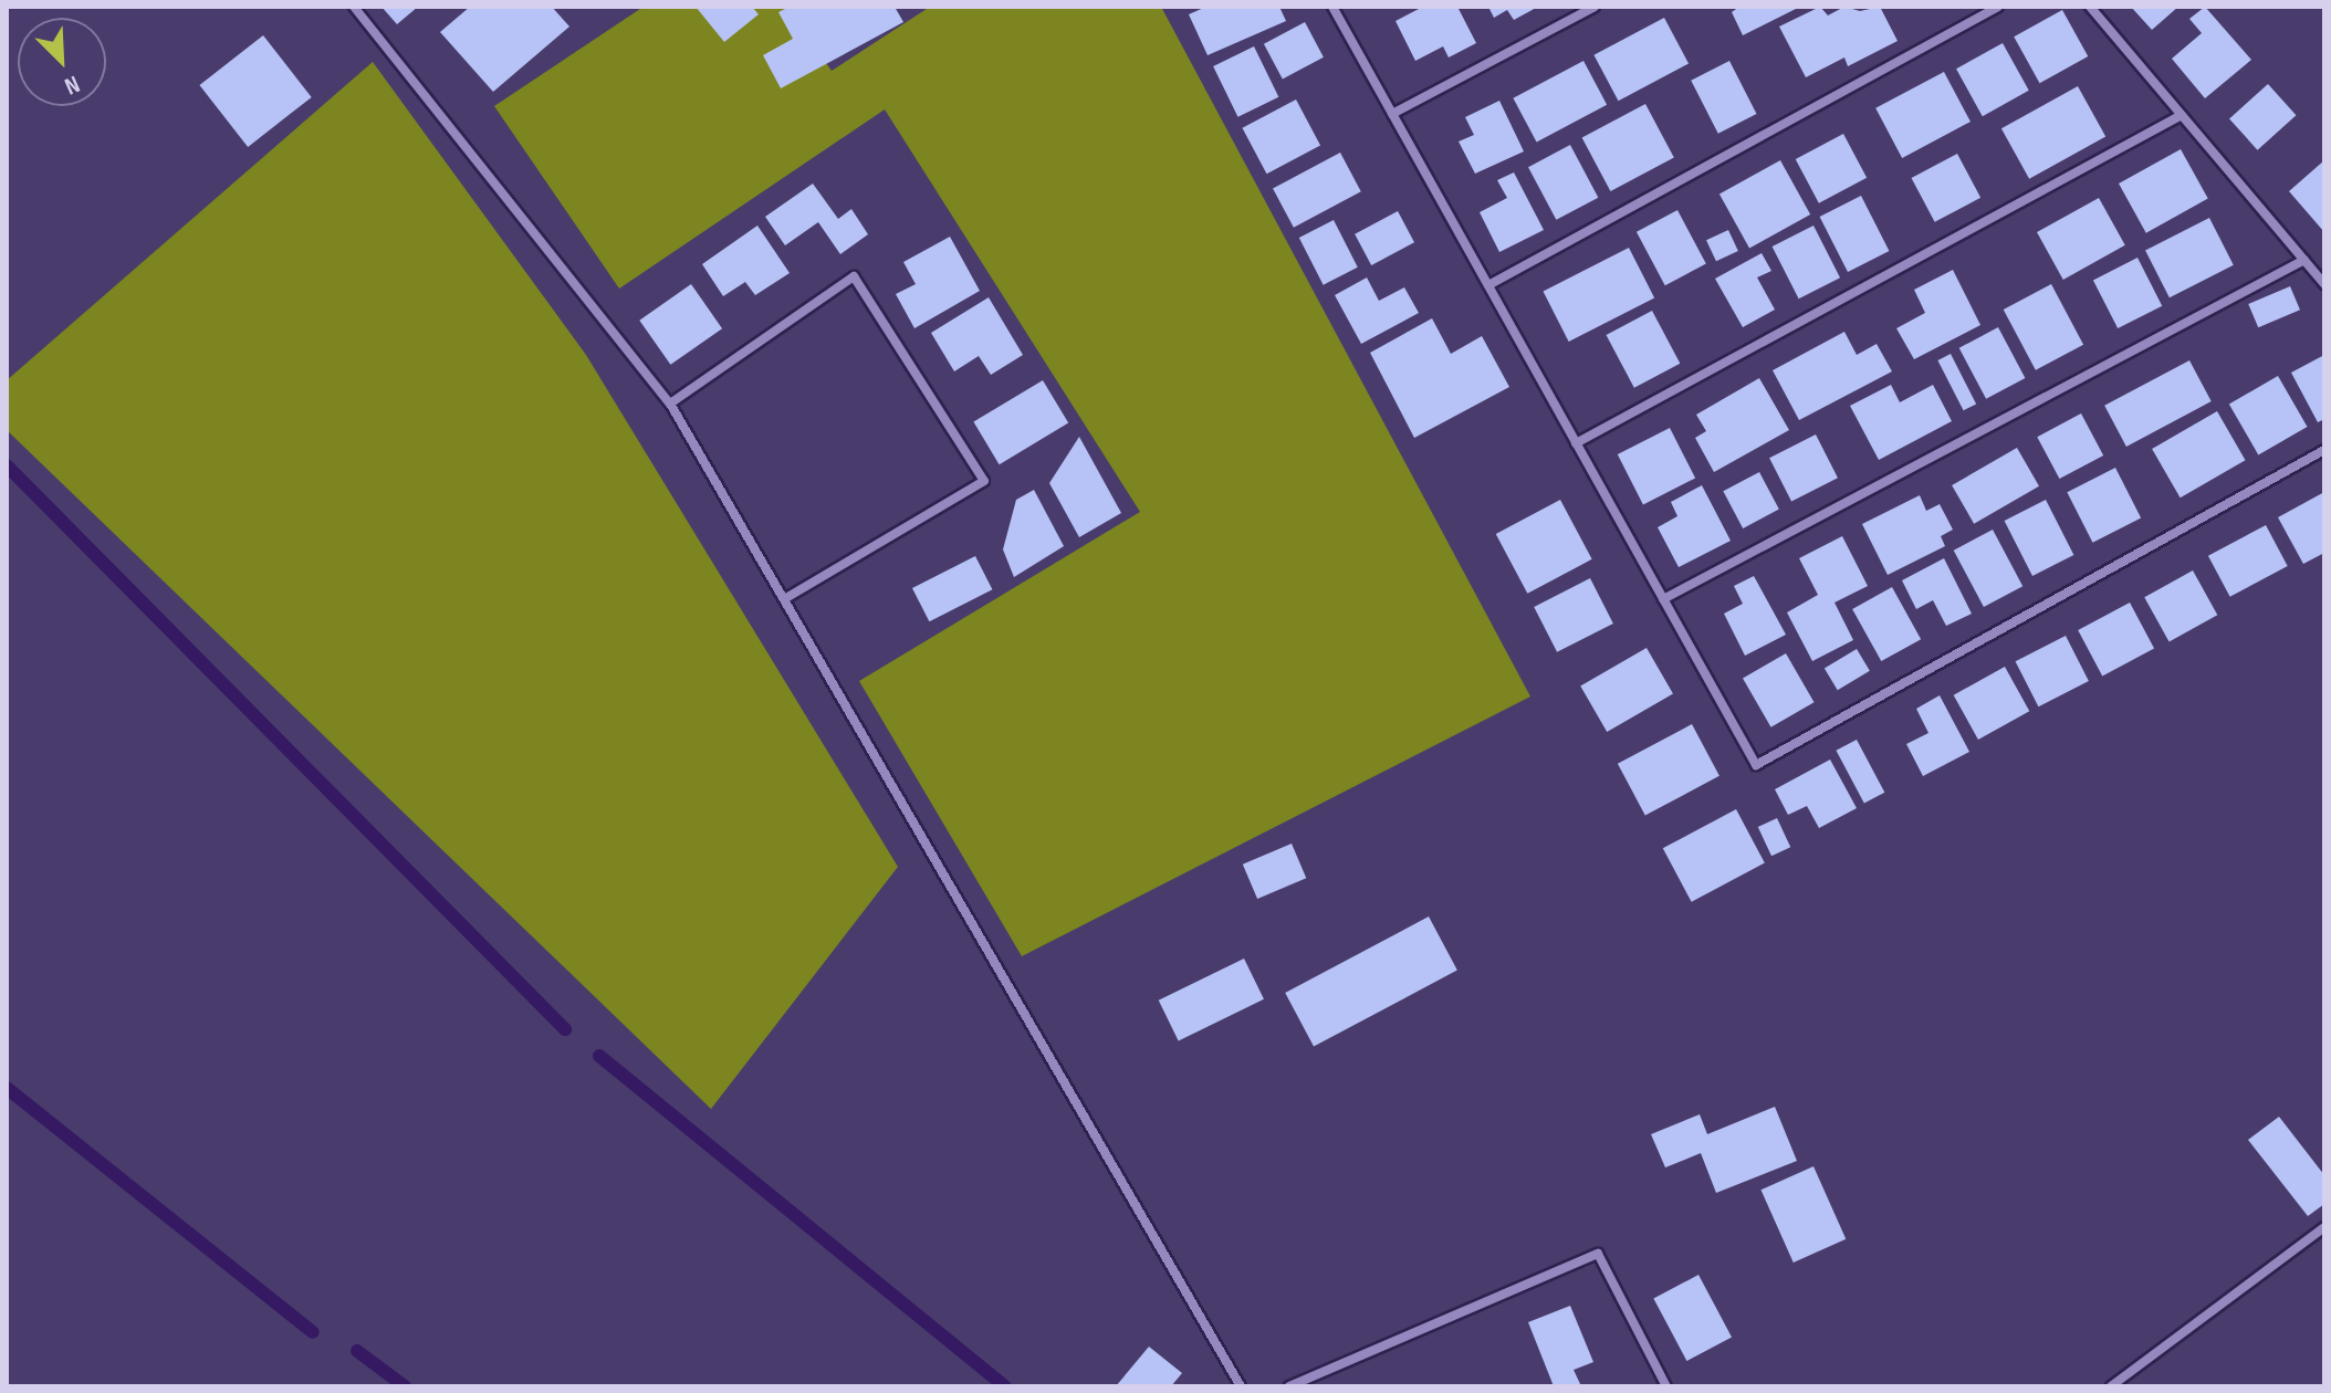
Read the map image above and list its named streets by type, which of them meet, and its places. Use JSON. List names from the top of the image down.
{
  "north": "bottom right"
}
